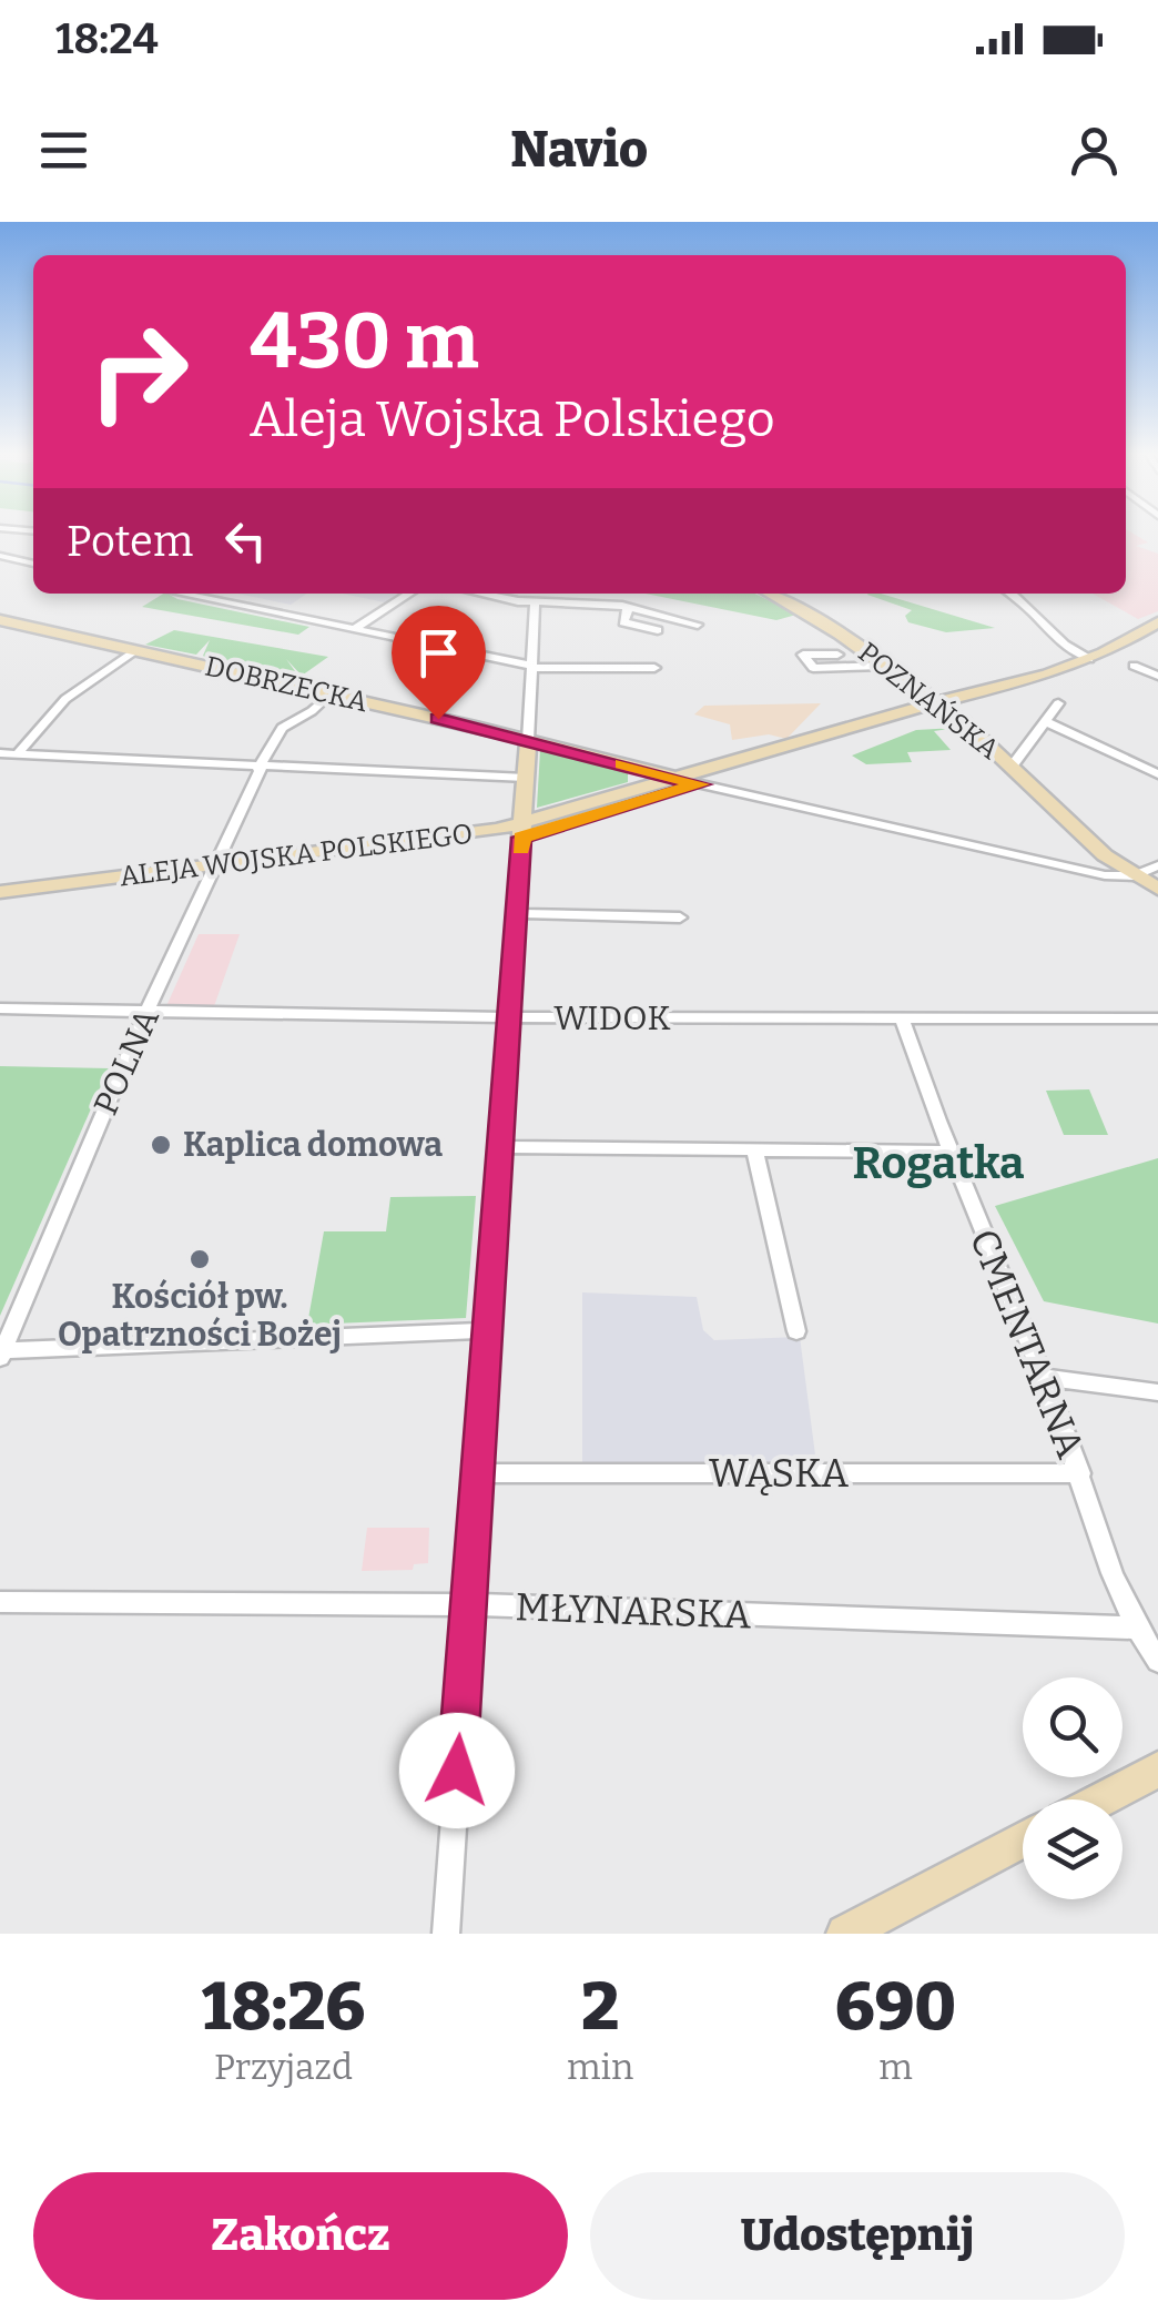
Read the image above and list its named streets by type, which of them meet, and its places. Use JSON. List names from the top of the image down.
{
  "streets": {
    "main road": ["DOBRZECKA", "POZNAŃSKA", "ALEJA WOJSKA POLSKIEGO"],
    "street": [
      "WIDOK",
      "POLNA",
      "CMENTARNA",
      "WĄSKA",
      "MŁYNARSKA"
    ]
  },
  "crossings": [
    ["DOBRZECKA", "POZNAŃSKA"],
    ["DOBRZECKA", "ALEJA WOJSKA POLSKIEGO"],
    ["DOBRZECKA", "POLNA"],
    ["POZNAŃSKA", "ALEJA WOJSKA POLSKIEGO"],
    ["ALEJA WOJSKA POLSKIEGO", "POLNA"],
    ["WIDOK", "POLNA"],
    ["WIDOK", "CMENTARNA"],
    ["CMENTARNA", "WĄSKA"],
    ["CMENTARNA", "MŁYNARSKA"]
  ],
  "districts": ["Rogatka"],
  "places": ["Kaplica domowa", "Kościół pw. Opatrzności Bożej"],
  "page": {
    "status": "18:24",
    "header": "Navio",
    "turn": ["430 m", "Aleja Wojska Polskiego"],
    "then": "Potem",
    "eta": [
      "18:26",
      "Przyjazd",
      "2",
      "min",
      "690",
      "m"
    ],
    "buttons": ["Zakończ", "Udostępnij"]
  }
}
